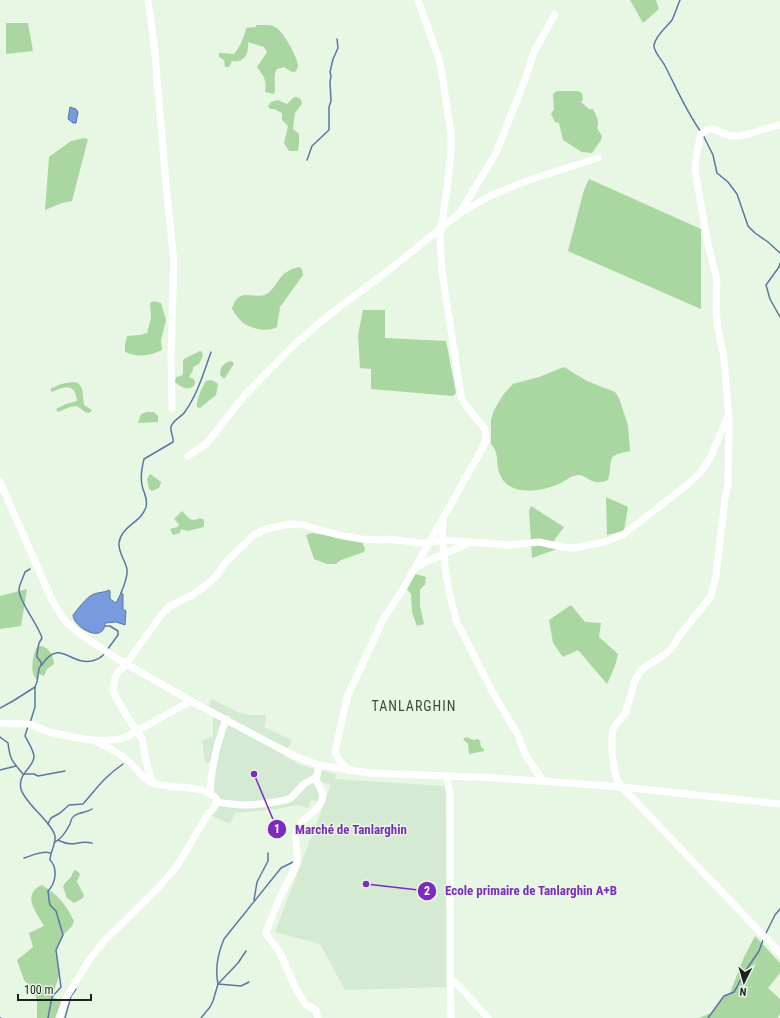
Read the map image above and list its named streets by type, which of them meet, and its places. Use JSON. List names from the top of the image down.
{
  "districts": ["TANLARGHIN"],
  "places": ["Marché de Tanlarghin", "Ecole primaire de Tanlarghin A+B"],
  "scale_bar": "100 m",
  "north": "bottom"
}
